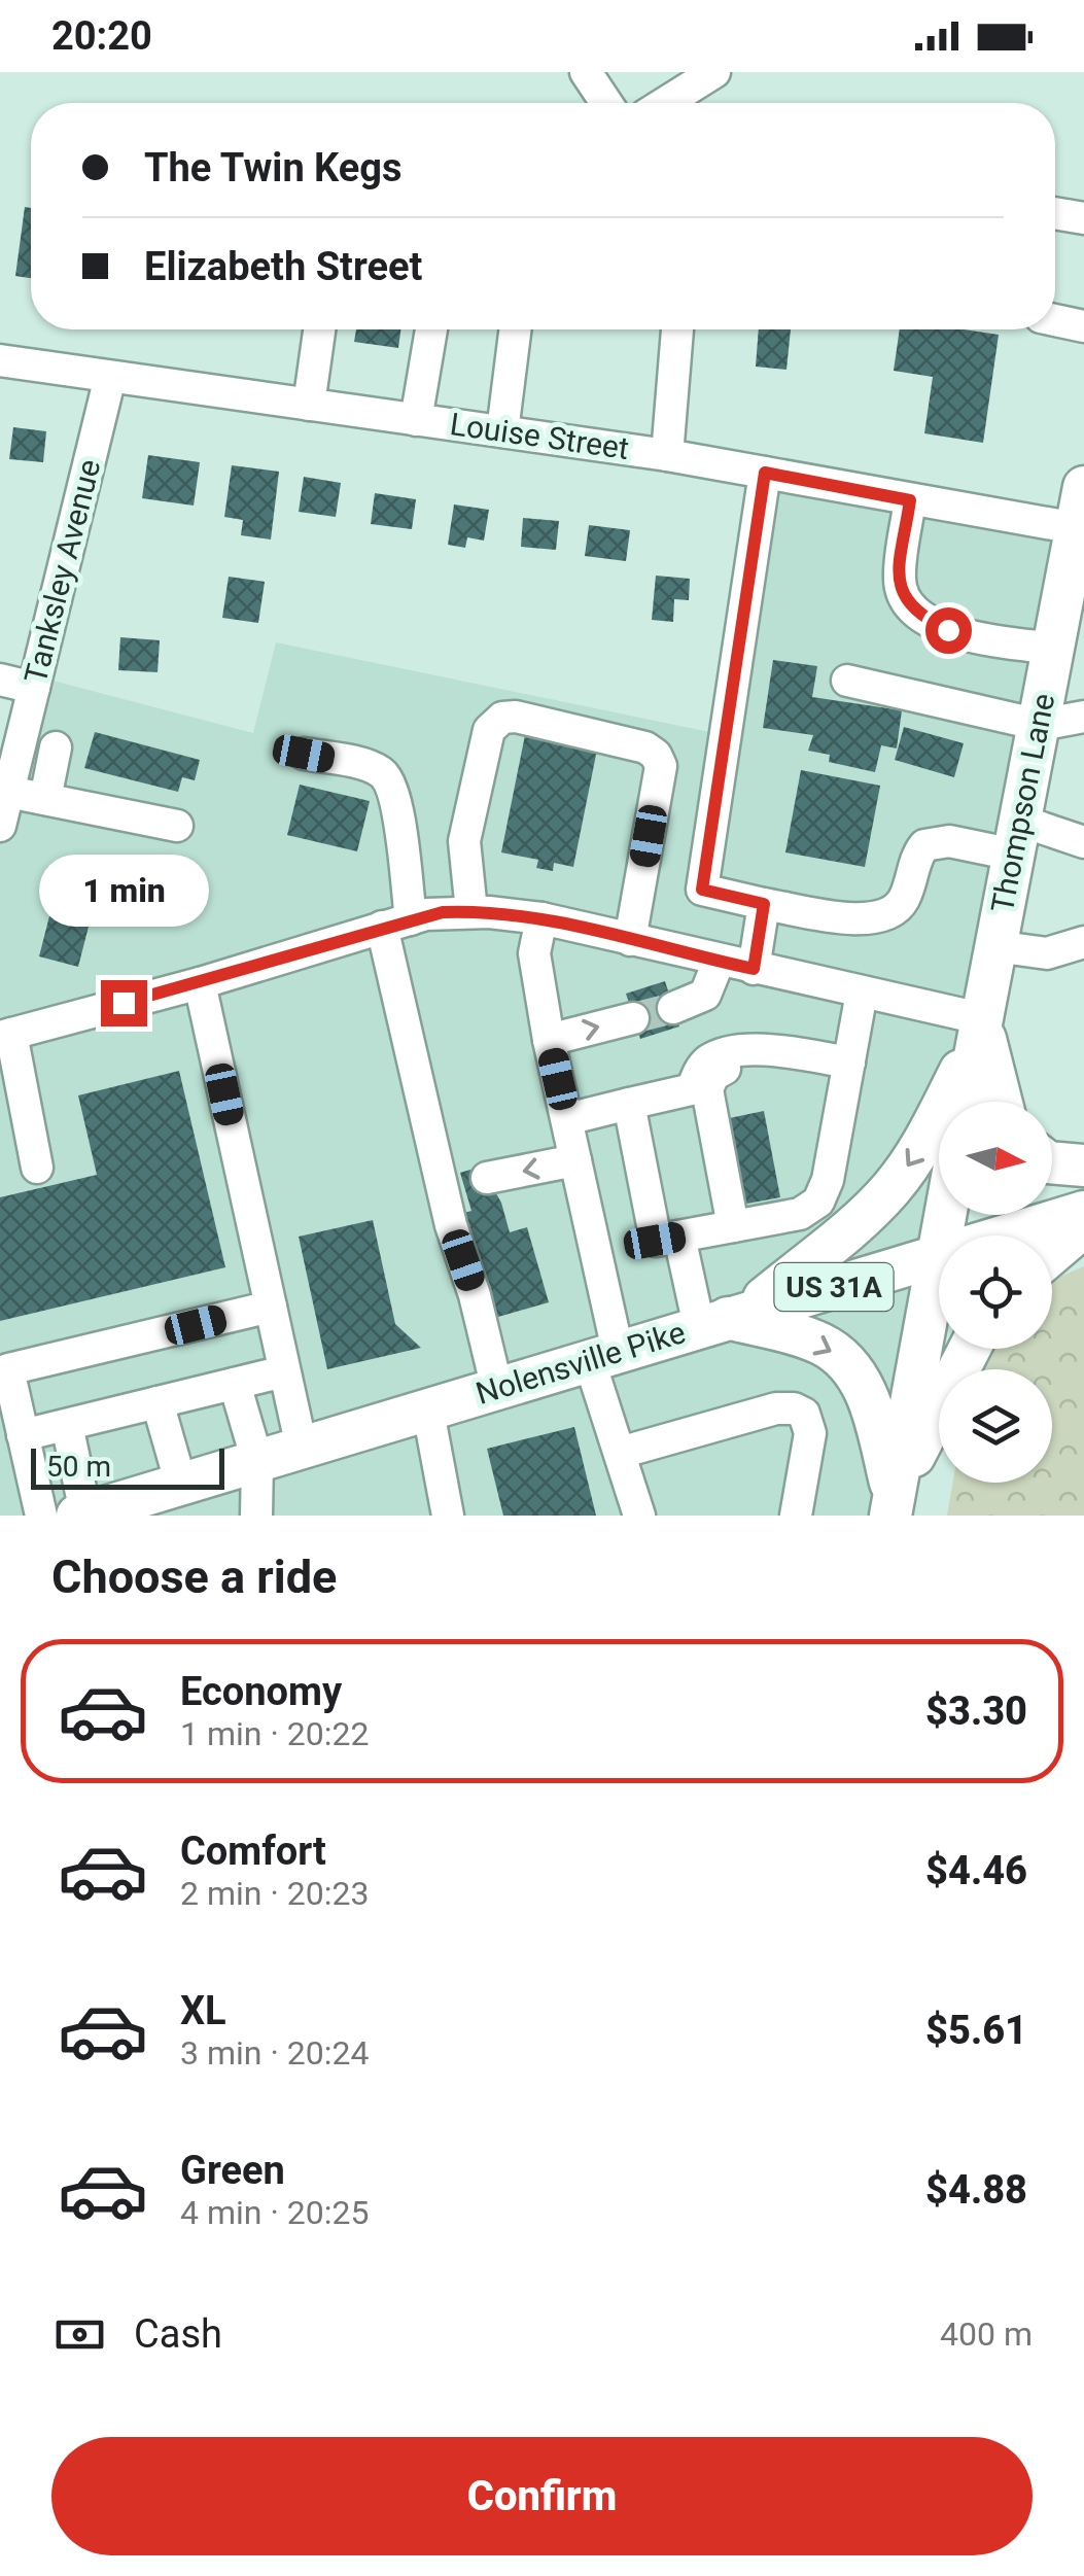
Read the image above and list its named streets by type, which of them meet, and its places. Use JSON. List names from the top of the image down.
{
  "streets": {
    "main road": ["Thompson Lane", "US 31A", "Nolensville Pike"],
    "street": ["Louise Street", "Tanksley Avenue"]
  },
  "crossings": [
    ["Louise Street", "Tanksley Avenue"],
    ["Louise Street", "Thompson Lane"]
  ],
  "scale_bar": "50 m",
  "north": "right",
  "page": {
    "status": "20:20",
    "banner": ["The Twin Kegs", "Elizabeth Street"],
    "bubble": "1 min",
    "scale": "50 m",
    "heading": "Choose a ride",
    "list": [
      {
        "name": "Economy",
        "note": "1 min · 20:22",
        "value": "$3.30"
      },
      {
        "name": "Comfort",
        "note": "2 min · 20:23",
        "value": "$4.46"
      },
      {
        "name": "XL",
        "note": "3 min · 20:24",
        "value": "$5.61"
      },
      {
        "name": "Green",
        "note": "4 min · 20:25",
        "value": "$4.88"
      }
    ],
    "pay": ["Cash", "400 m"],
    "buttons": "Confirm"
  }
}
